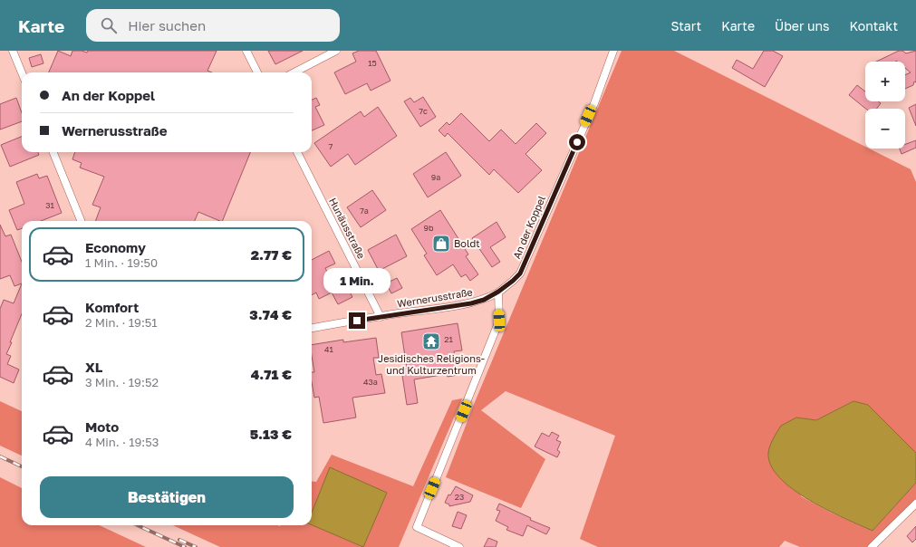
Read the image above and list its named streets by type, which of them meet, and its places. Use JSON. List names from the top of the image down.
{
  "streets": {
    "street": ["An der Koppel", "Hunäusstraße", "Wernerusstraße"]
  },
  "crossings": [
    ["An der Koppel", "Wernerusstraße"],
    ["Hunäusstraße", "Wernerusstraße"]
  ],
  "places": {
    "shop": ["Boldt"],
    "temple": ["Jesidisches Religions- und Kulturzentrum"]
  },
  "house_numbers": [
    "15",
    "7c",
    "7",
    "9a",
    "31",
    "7a",
    "9b",
    "21",
    "41",
    "43a",
    "23"
  ],
  "page": {
    "header": "Karte",
    "search": "Hier suchen",
    "nav": [
      "Start",
      "Karte",
      "Über uns",
      "Kontakt"
    ],
    "map_buttons": ["+", "−"],
    "banner": ["An der Koppel", "Wernerusstraße"],
    "list": [
      {
        "name": "Economy",
        "note": "1 Min. · 19:50",
        "value": "2.77 €"
      },
      {
        "name": "Komfort",
        "note": "2 Min. · 19:51",
        "value": "3.74 €"
      },
      {
        "name": "XL",
        "note": "3 Min. · 19:52",
        "value": "4.71 €"
      },
      {
        "name": "Moto",
        "note": "4 Min. · 19:53",
        "value": "5.13 €"
      }
    ],
    "bubble": "1 Min.",
    "buttons": "Bestätigen"
  }
}
